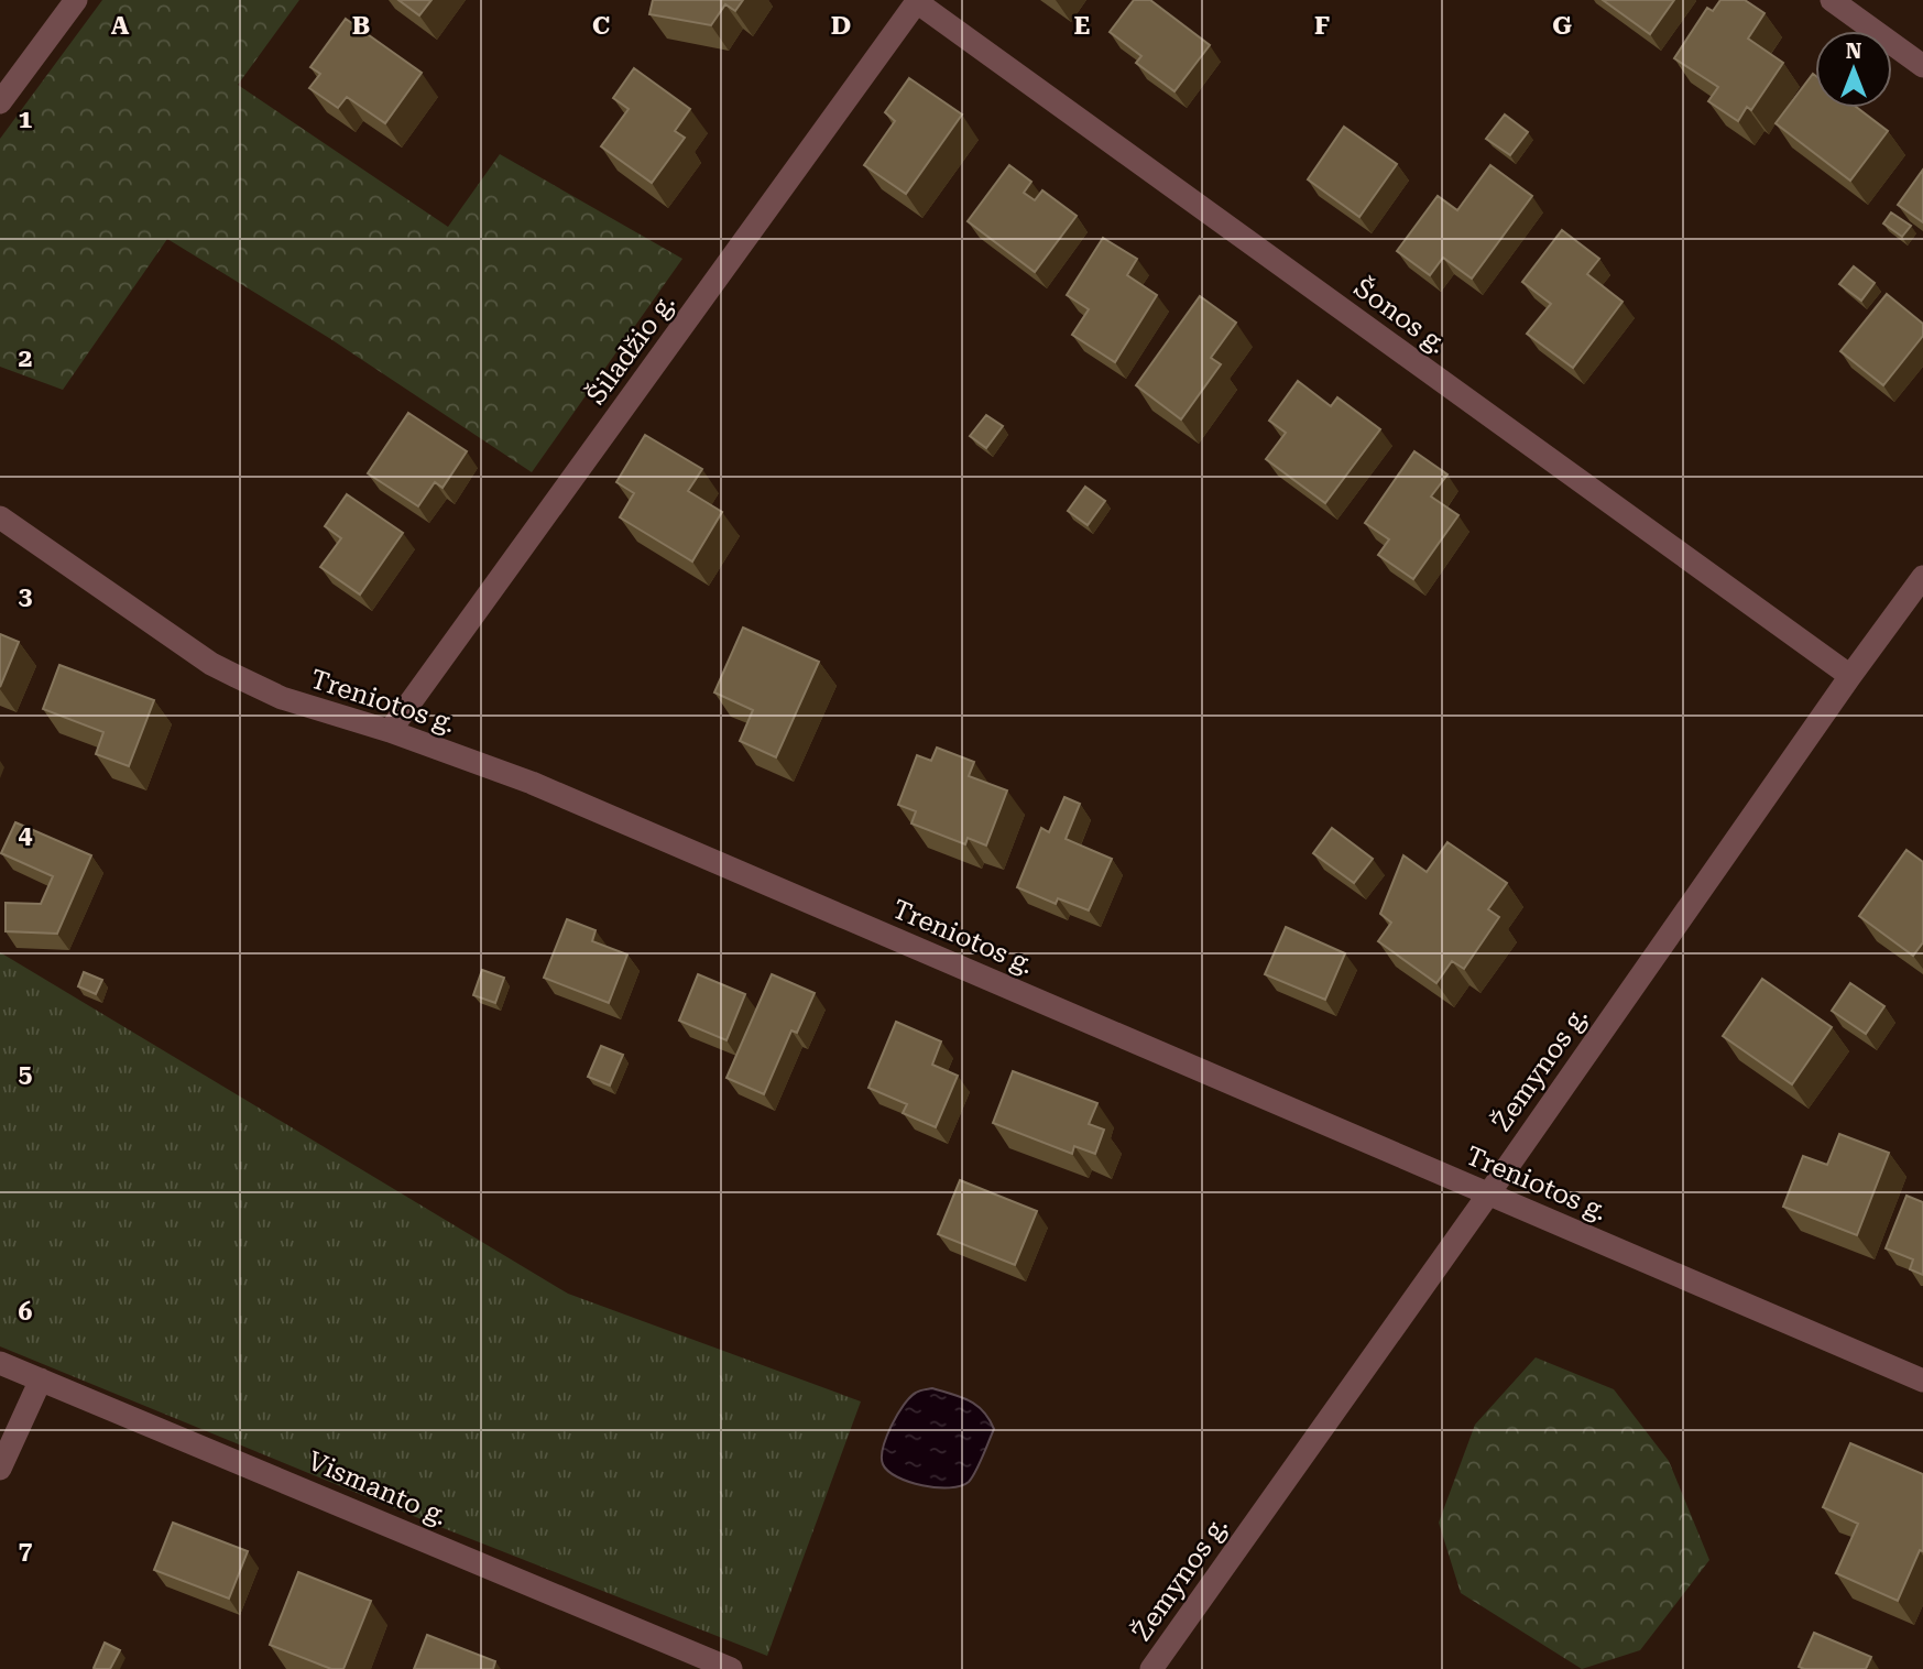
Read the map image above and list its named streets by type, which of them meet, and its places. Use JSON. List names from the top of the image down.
{
  "streets": {
    "street": [
      "Šonos g.",
      "Šiladžio g.",
      "Treniotos g.",
      "Žemynos g.",
      "Vismanto g."
    ]
  },
  "crossings": [
    ["Šonos g.", "Šiladžio g."],
    ["Šonos g.", "Žemynos g."],
    ["Šiladžio g.", "Treniotos g."],
    ["Treniotos g.", "Žemynos g."]
  ],
  "north": "top",
  "grid": {
    "columns": [
      "A",
      "B",
      "C",
      "D",
      "E",
      "F",
      "G"
    ],
    "rows": [
      "1",
      "2",
      "3",
      "4",
      "5",
      "6",
      "7"
    ]
  }
}
